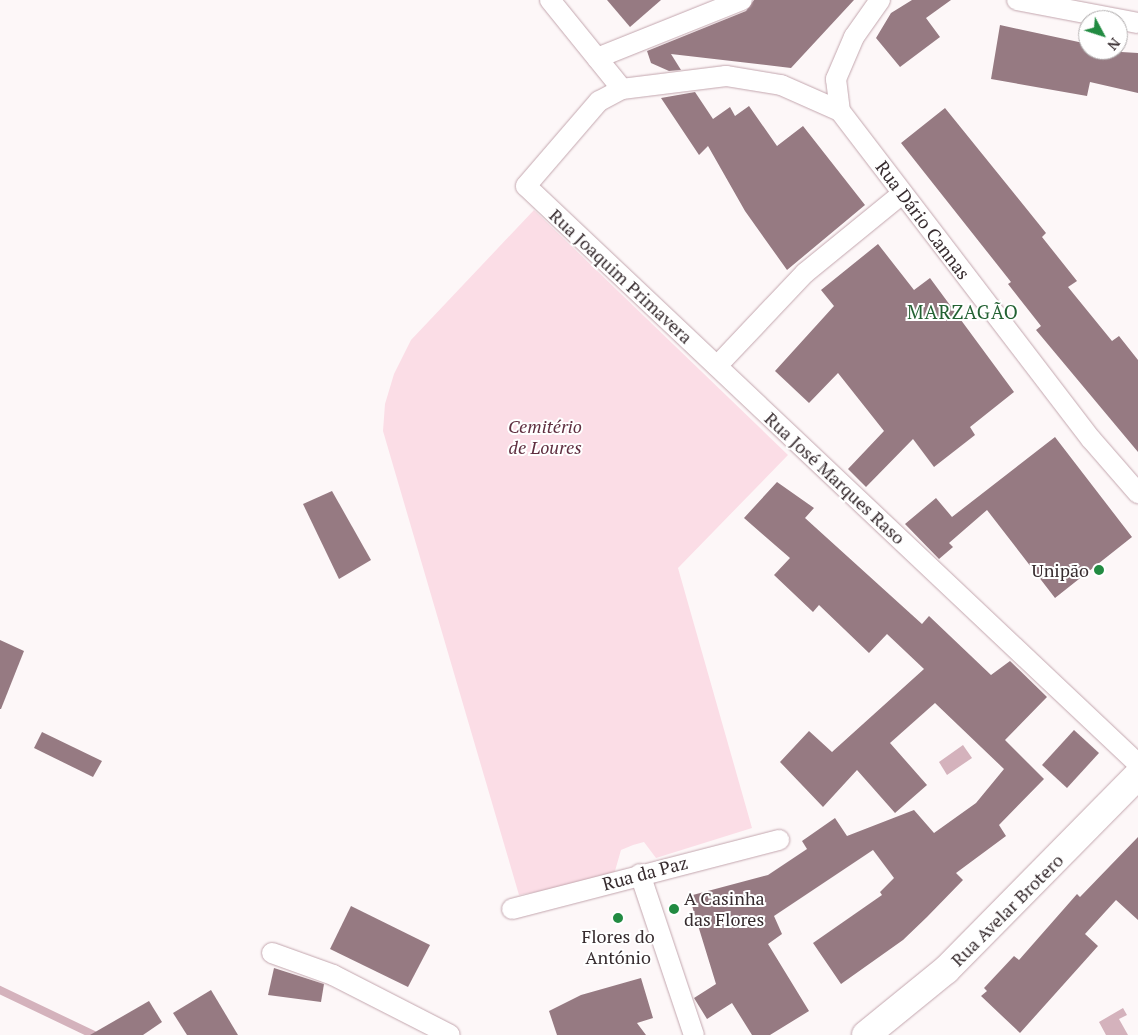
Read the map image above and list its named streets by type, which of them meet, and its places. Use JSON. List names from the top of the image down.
{
  "streets": {
    "main road": ["Rua Avelar Brotero"],
    "street": [
      "Rua Dário Cannas",
      "Rua Joaquim Primavera",
      "Rua José Marques Raso",
      "Rua da Paz"
    ]
  },
  "crossings": [
    ["Rua Dário Cannas", "Rua Joaquim Primavera"],
    ["Rua Joaquim Primavera", "Rua José Marques Raso"]
  ],
  "districts": ["MARZAGÃO"],
  "parks": ["Cemitério de Loures"],
  "places": ["Unipão", "A Casinha das Flores", "Flores do António"],
  "north": "bottom right"
}
